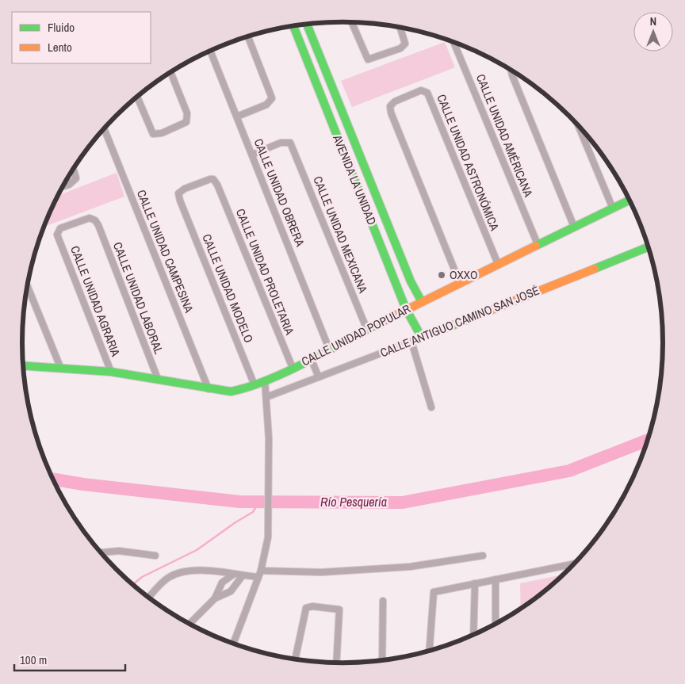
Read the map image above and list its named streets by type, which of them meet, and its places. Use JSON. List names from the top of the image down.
{
  "streets": {
    "street": [
      "CALLE UNIDAD AMÉRICANA",
      "CALLE UNIDAD ASTRONÓMICA",
      "AVENIDA LA UNIDAD",
      "CALLE UNIDAD OBRERA",
      "CALLE UNIDAD MEXICANA",
      "CALLE UNIDAD CAMPESINA",
      "CALLE UNIDAD PROLETARIA",
      "CALLE UNIDAD MODELO",
      "CALLE UNIDAD LABORAL",
      "CALLE UNIDAD AGRARIA",
      "CALLE ANTIGUO CAMINO SAN JOSÉ",
      "CALLE UNIDAD POPULAR"
    ]
  },
  "crossings": [
    ["CALLE UNIDAD AMÉRICANA", "CALLE UNIDAD POPULAR"],
    ["CALLE UNIDAD ASTRONÓMICA", "CALLE UNIDAD POPULAR"],
    ["AVENIDA LA UNIDAD", "CALLE ANTIGUO CAMINO SAN JOSÉ"],
    ["AVENIDA LA UNIDAD", "CALLE UNIDAD POPULAR"],
    ["CALLE UNIDAD OBRERA", "CALLE UNIDAD MEXICANA"],
    ["CALLE UNIDAD OBRERA", "CALLE UNIDAD POPULAR"],
    ["CALLE UNIDAD MEXICANA", "CALLE UNIDAD POPULAR"],
    ["CALLE UNIDAD CAMPESINA", "CALLE UNIDAD POPULAR"],
    ["CALLE UNIDAD PROLETARIA", "CALLE UNIDAD MODELO"],
    ["CALLE UNIDAD PROLETARIA", "CALLE UNIDAD POPULAR"],
    ["CALLE UNIDAD MODELO", "CALLE UNIDAD POPULAR"],
    ["CALLE UNIDAD LABORAL", "CALLE UNIDAD AGRARIA"],
    ["CALLE UNIDAD LABORAL", "CALLE UNIDAD POPULAR"],
    ["CALLE UNIDAD AGRARIA", "CALLE UNIDAD POPULAR"]
  ],
  "water": ["Río Pesquería"],
  "places": ["OXXO"],
  "legend": ["Fluido", "Lento"],
  "scale_bar": "100 m",
  "north": "top"
}
